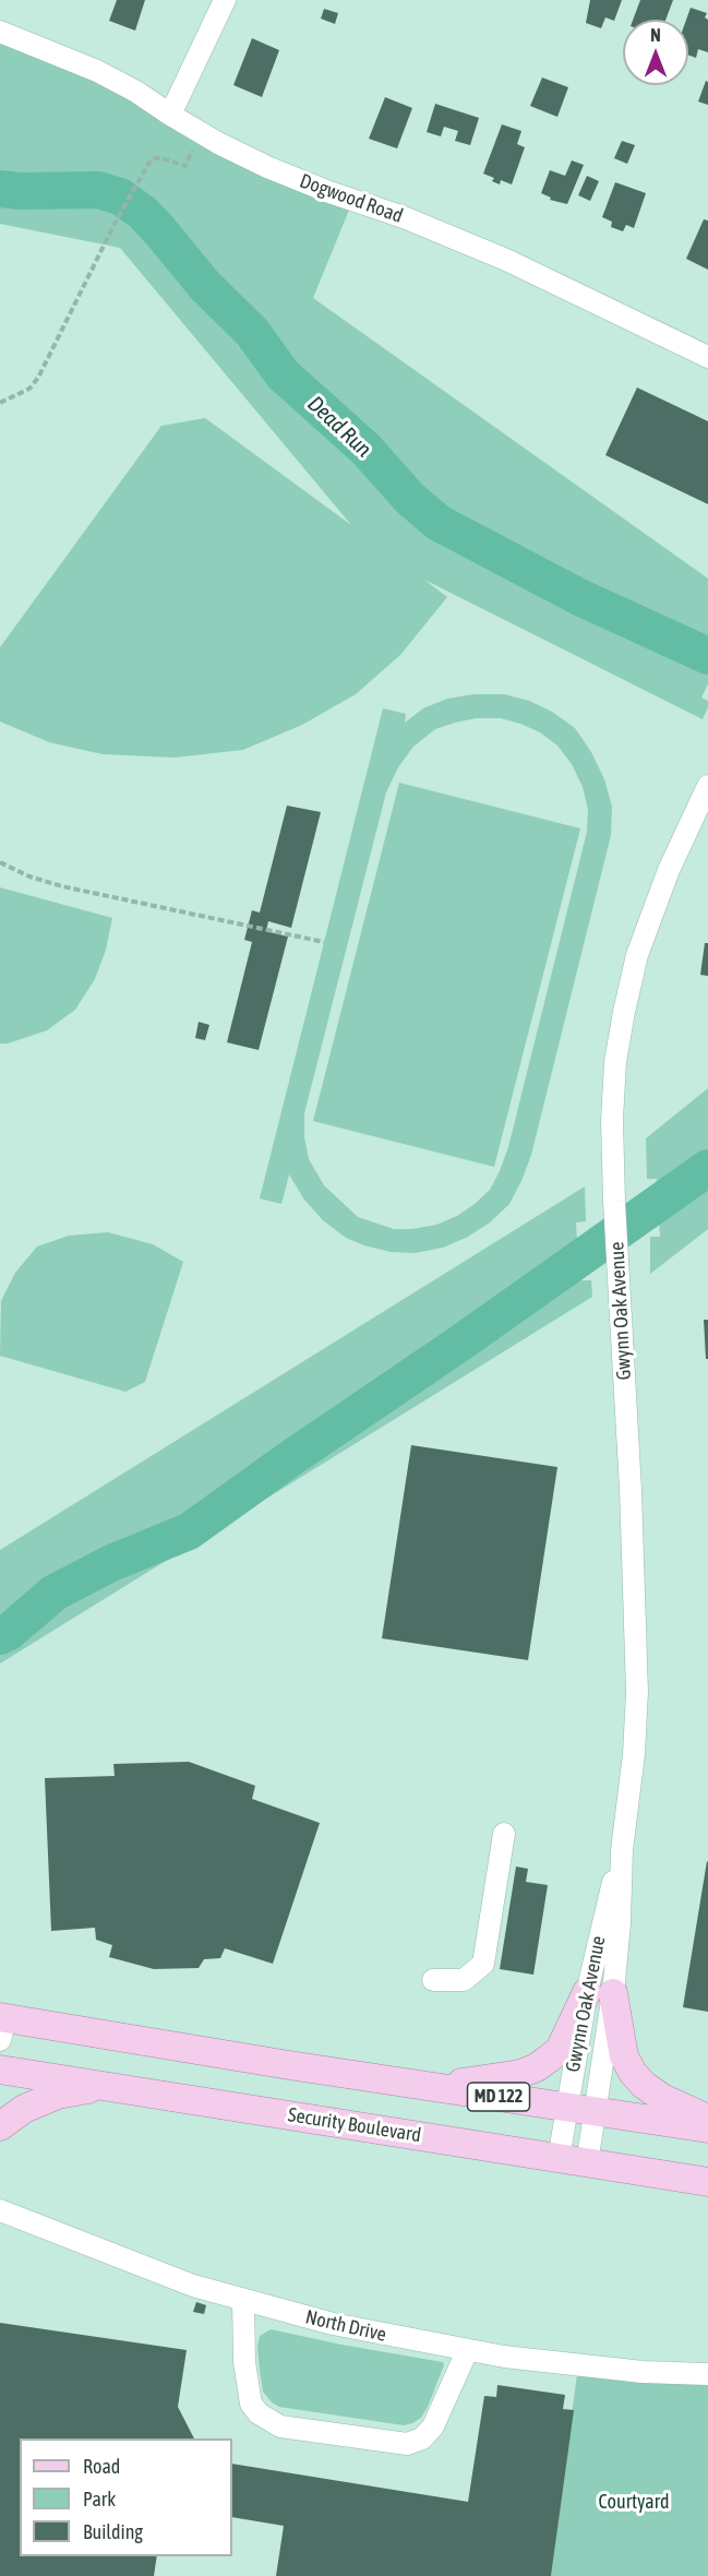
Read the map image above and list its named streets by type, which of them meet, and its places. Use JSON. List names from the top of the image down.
{
  "streets": {
    "main road": ["MD 122", "Security Boulevard"],
    "street": ["Dogwood Road", "Gwynn Oak Avenue", "North Drive"]
  },
  "crossings": [
    ["Gwynn Oak Avenue", "MD 122"],
    ["Gwynn Oak Avenue", "Security Boulevard"]
  ],
  "water": ["Dead Run"],
  "parks": ["Courtyard"],
  "legend": ["Road", "Park", "Building"],
  "north": "top"
}
